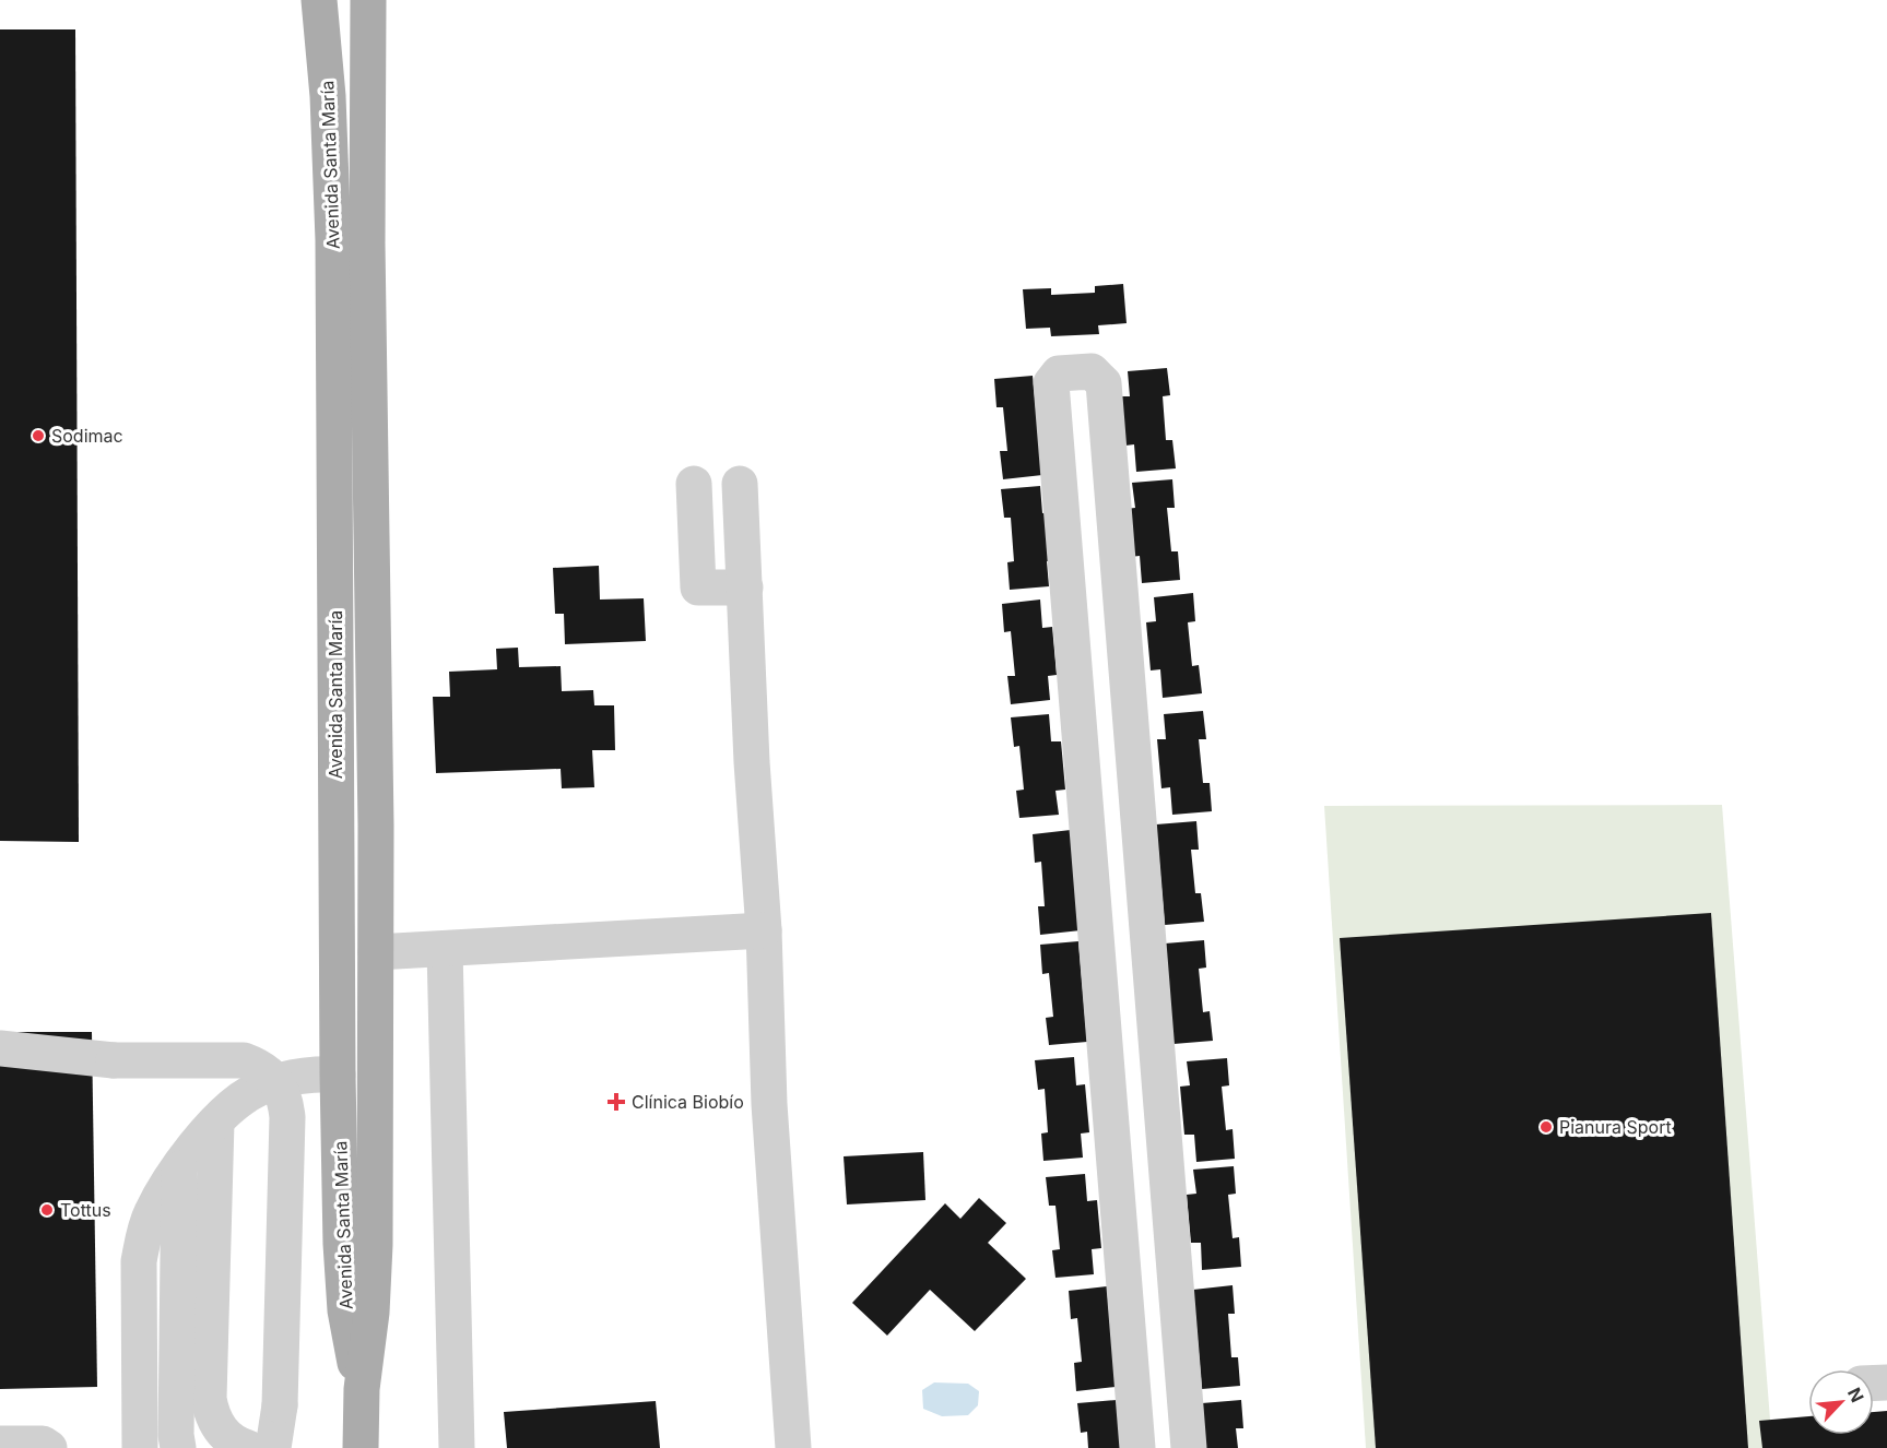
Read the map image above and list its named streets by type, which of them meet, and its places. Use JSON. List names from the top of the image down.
{
  "streets": {
    "main road": ["Avenida Santa María"]
  },
  "places": {
    "other": ["Sodimac", "Pianura Sport", "Tottus"],
    "health": ["Clínica Biobío"]
  },
  "north": "top right"
}
